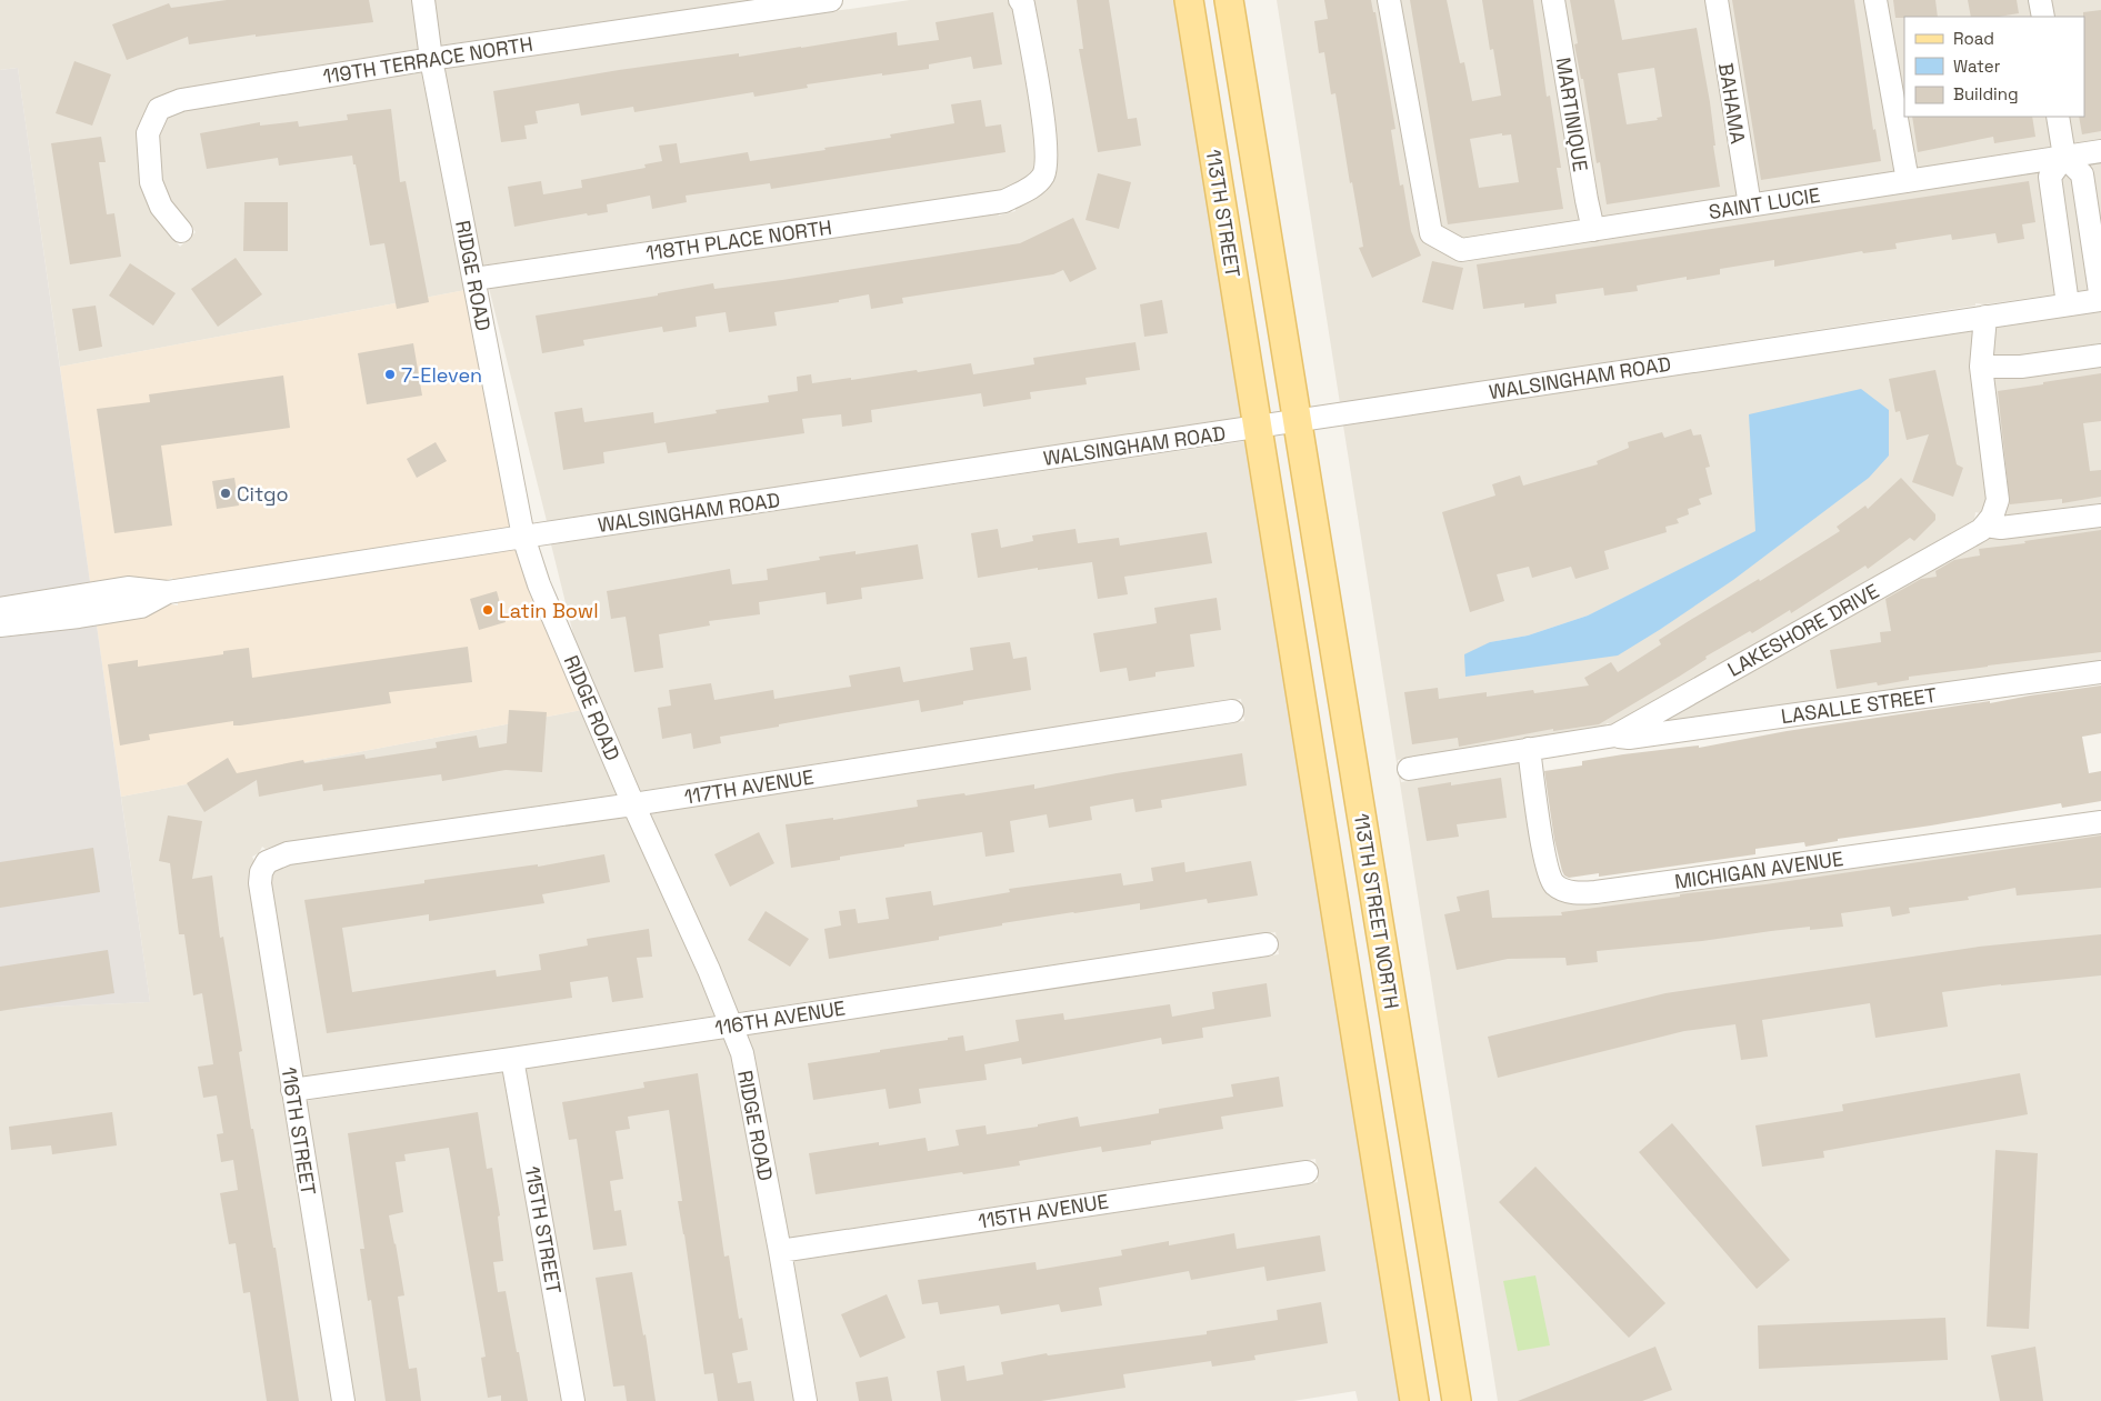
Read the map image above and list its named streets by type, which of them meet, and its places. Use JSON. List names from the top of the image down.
{
  "streets": {
    "main road": ["113TH STREET", "113TH STREET NORTH"],
    "street": [
      "119TH TERRACE NORTH",
      "BAHAMA",
      "MARTINIQUE",
      "SAINT LUCIE",
      "118TH PLACE NORTH",
      "RIDGE ROAD",
      "WALSINGHAM ROAD",
      "LAKESHORE DRIVE",
      "LASALLE STREET",
      "117TH AVENUE",
      "MICHIGAN AVENUE",
      "116TH AVENUE",
      "116TH STREET",
      "115TH AVENUE",
      "115TH STREET"
    ]
  },
  "crossings": [
    ["119TH TERRACE NORTH", "RIDGE ROAD"],
    ["BAHAMA", "SAINT LUCIE"],
    ["MARTINIQUE", "SAINT LUCIE"],
    ["113TH STREET", "WALSINGHAM ROAD"],
    ["113TH STREET", "113TH STREET NORTH"],
    ["118TH PLACE NORTH", "RIDGE ROAD"],
    ["RIDGE ROAD", "WALSINGHAM ROAD"],
    ["RIDGE ROAD", "117TH AVENUE"],
    ["RIDGE ROAD", "116TH AVENUE"],
    ["RIDGE ROAD", "115TH AVENUE"],
    ["WALSINGHAM ROAD", "113TH STREET NORTH"],
    ["LAKESHORE DRIVE", "LASALLE STREET"],
    ["LAKESHORE DRIVE", "MICHIGAN AVENUE"],
    ["117TH AVENUE", "116TH STREET"],
    ["116TH AVENUE", "116TH STREET"],
    ["116TH AVENUE", "115TH STREET"]
  ],
  "places": ["7-Eleven", "Citgo", "Latin Bowl"],
  "legend": ["Road", "Water", "Building"]
}
